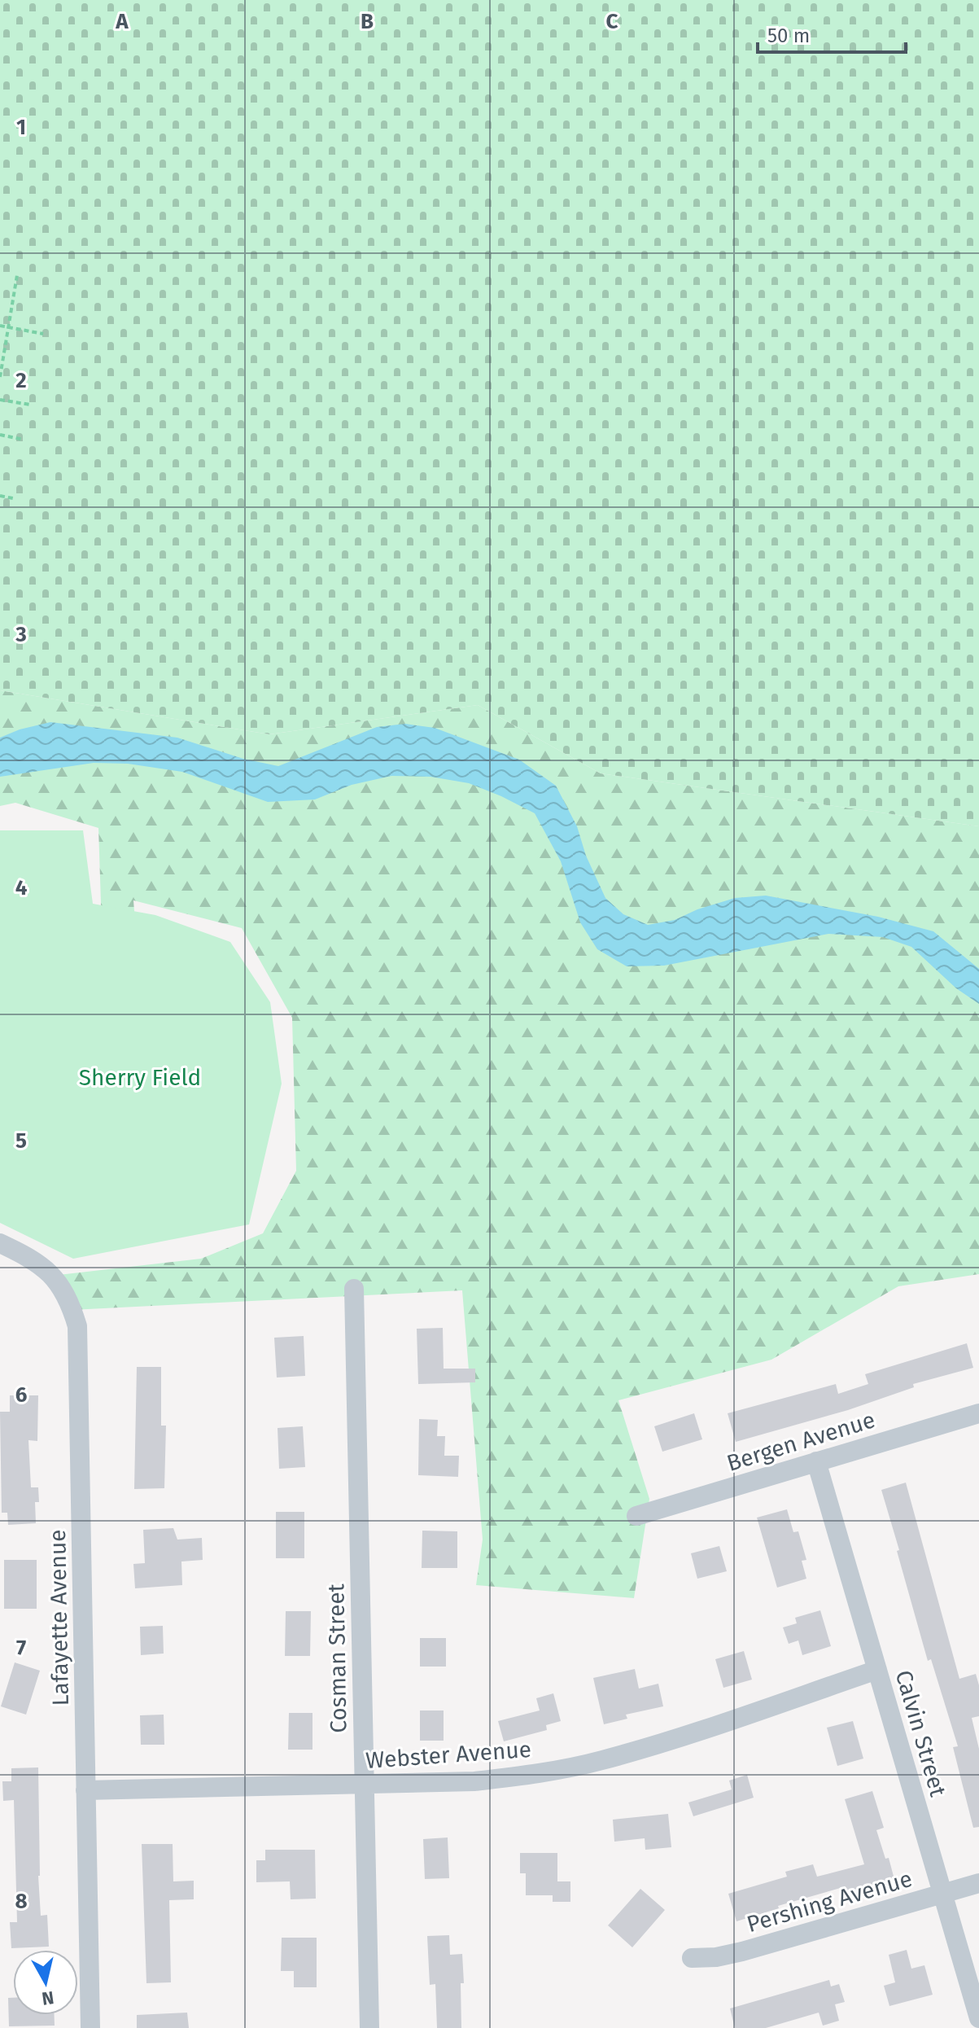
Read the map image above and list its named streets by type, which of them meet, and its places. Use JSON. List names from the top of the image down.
{
  "streets": {
    "street": [
      "Bergen Avenue",
      "Lafayette Avenue",
      "Cosman Street",
      "Calvin Street",
      "Webster Avenue",
      "Pershing Avenue"
    ]
  },
  "crossings": [
    ["Bergen Avenue", "Calvin Street"],
    ["Lafayette Avenue", "Webster Avenue"],
    ["Cosman Street", "Webster Avenue"],
    ["Calvin Street", "Webster Avenue"],
    ["Calvin Street", "Pershing Avenue"]
  ],
  "parks": ["Sherry Field"],
  "scale_bar": "50 m",
  "north": "bottom",
  "grid": {
    "columns": ["A", "B", "C"],
    "rows": [
      "1",
      "2",
      "3",
      "4",
      "5",
      "6",
      "7",
      "8"
    ]
  }
}
